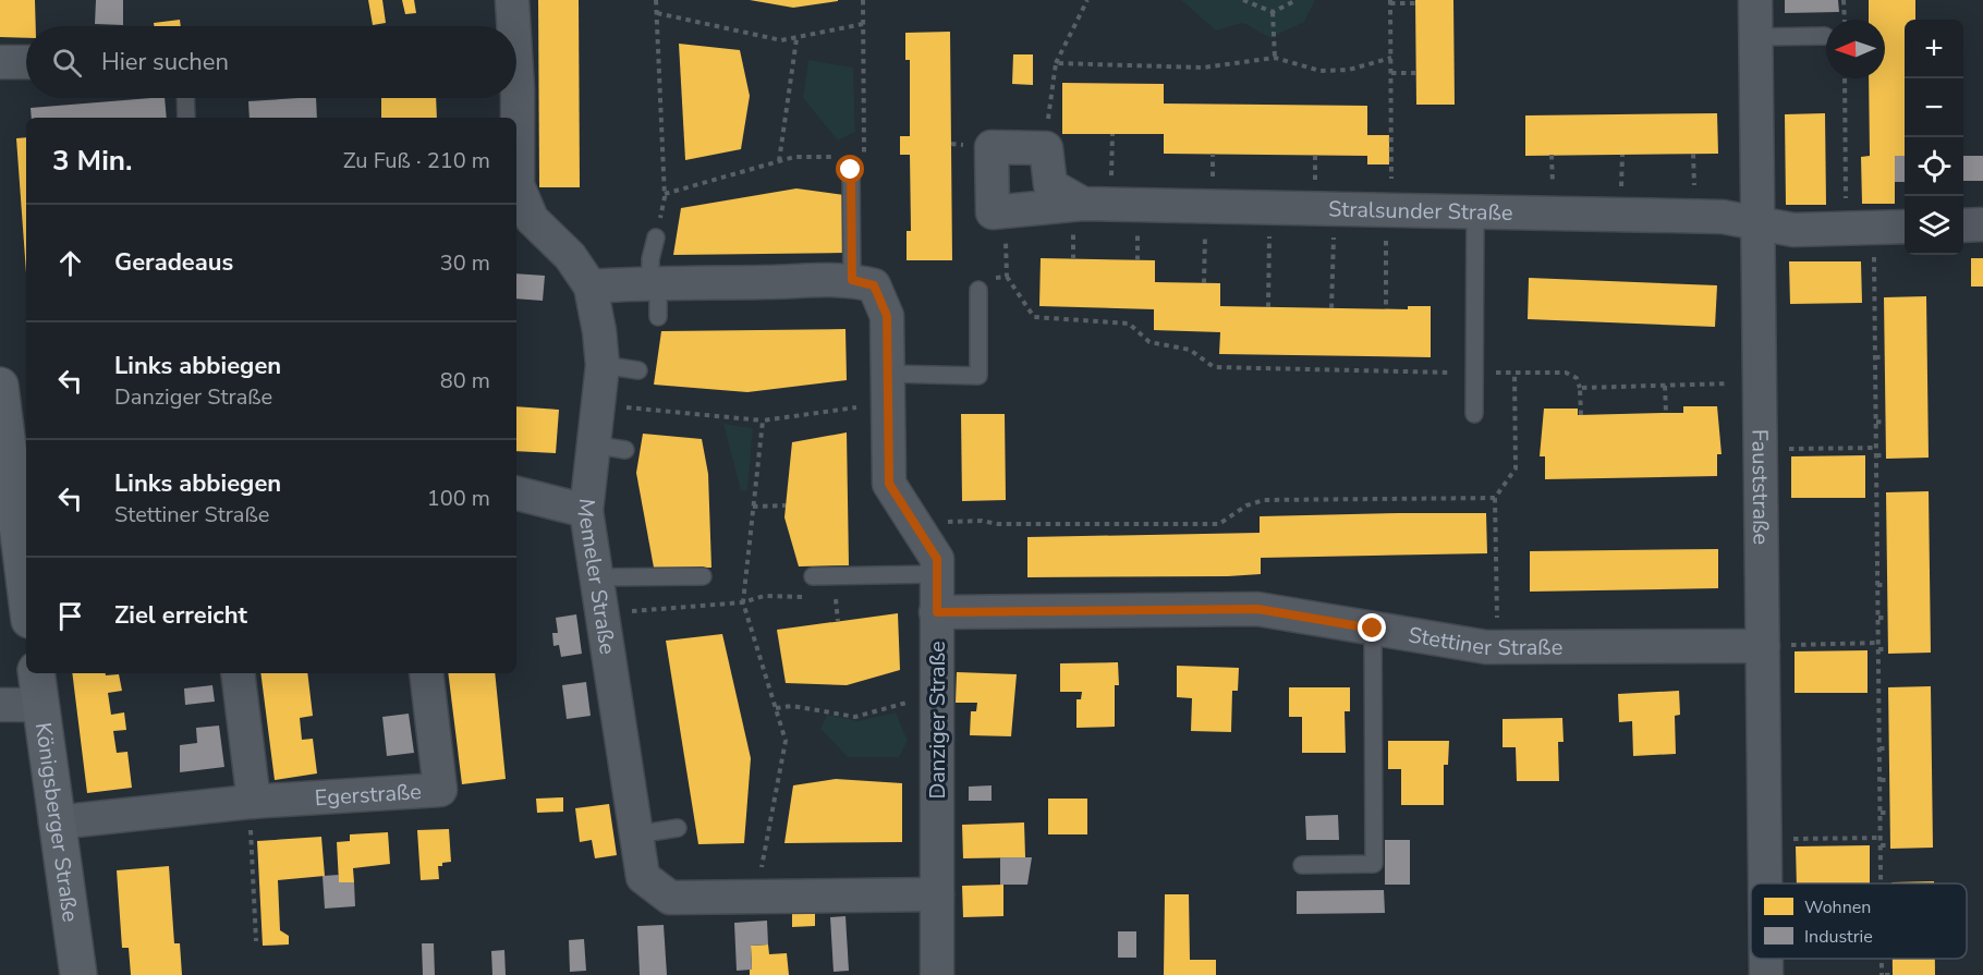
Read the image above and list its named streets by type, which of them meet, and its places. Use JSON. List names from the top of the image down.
{
  "streets": {
    "street": [
      "Stralsunder Straße",
      "Fauststraße",
      "Memeler Straße",
      "Stettiner Straße",
      "Danziger Straße",
      "Egerstraße",
      "Königsberger Straße"
    ]
  },
  "crossings": [
    ["Stralsunder Straße", "Fauststraße"],
    ["Fauststraße", "Stettiner Straße"],
    ["Memeler Straße", "Danziger Straße"],
    ["Stettiner Straße", "Danziger Straße"],
    ["Egerstraße", "Königsberger Straße"]
  ],
  "legend": ["Wohnen", "Industrie"],
  "north": "left",
  "page": {
    "map_buttons": ["+", "−"],
    "search": "Hier suchen",
    "heading": ["3 Min.", "Zu Fuß · 210 m"],
    "list": [
      ["Geradeaus", "30 m"],
      ["Links abbiegen", "Danziger Straße", "80 m"],
      ["Links abbiegen", "Stettiner Straße", "100 m"],
      "Ziel erreicht"
    ]
  }
}
